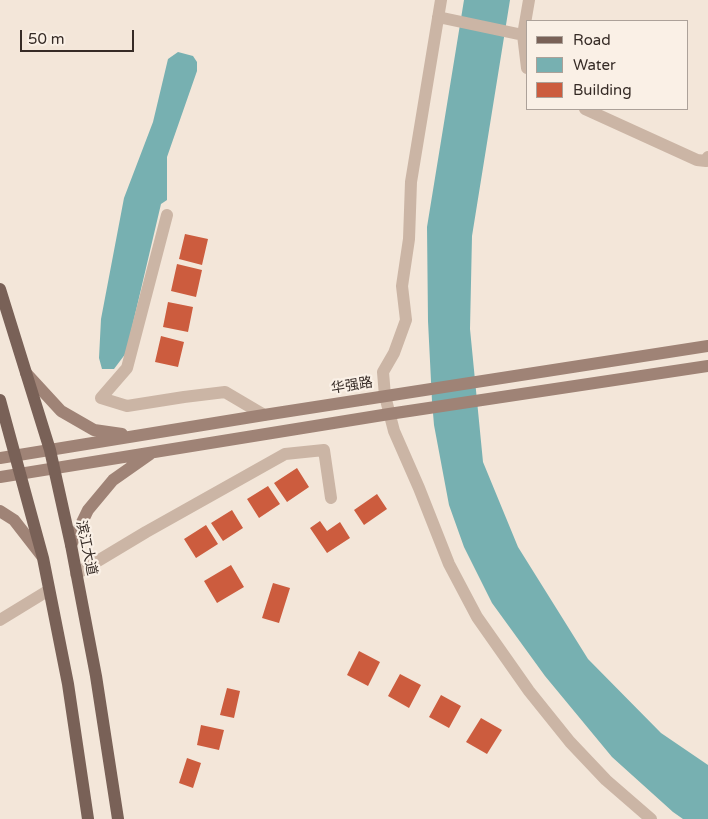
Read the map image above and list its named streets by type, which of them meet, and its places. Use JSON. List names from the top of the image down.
{
  "streets": {
    "main road": ["华强路", "滨江大道"]
  },
  "crossings": [
    ["华强路", "滨江大道"]
  ],
  "legend": ["Road", "Water", "Building"],
  "scale_bar": "50 m"
}
